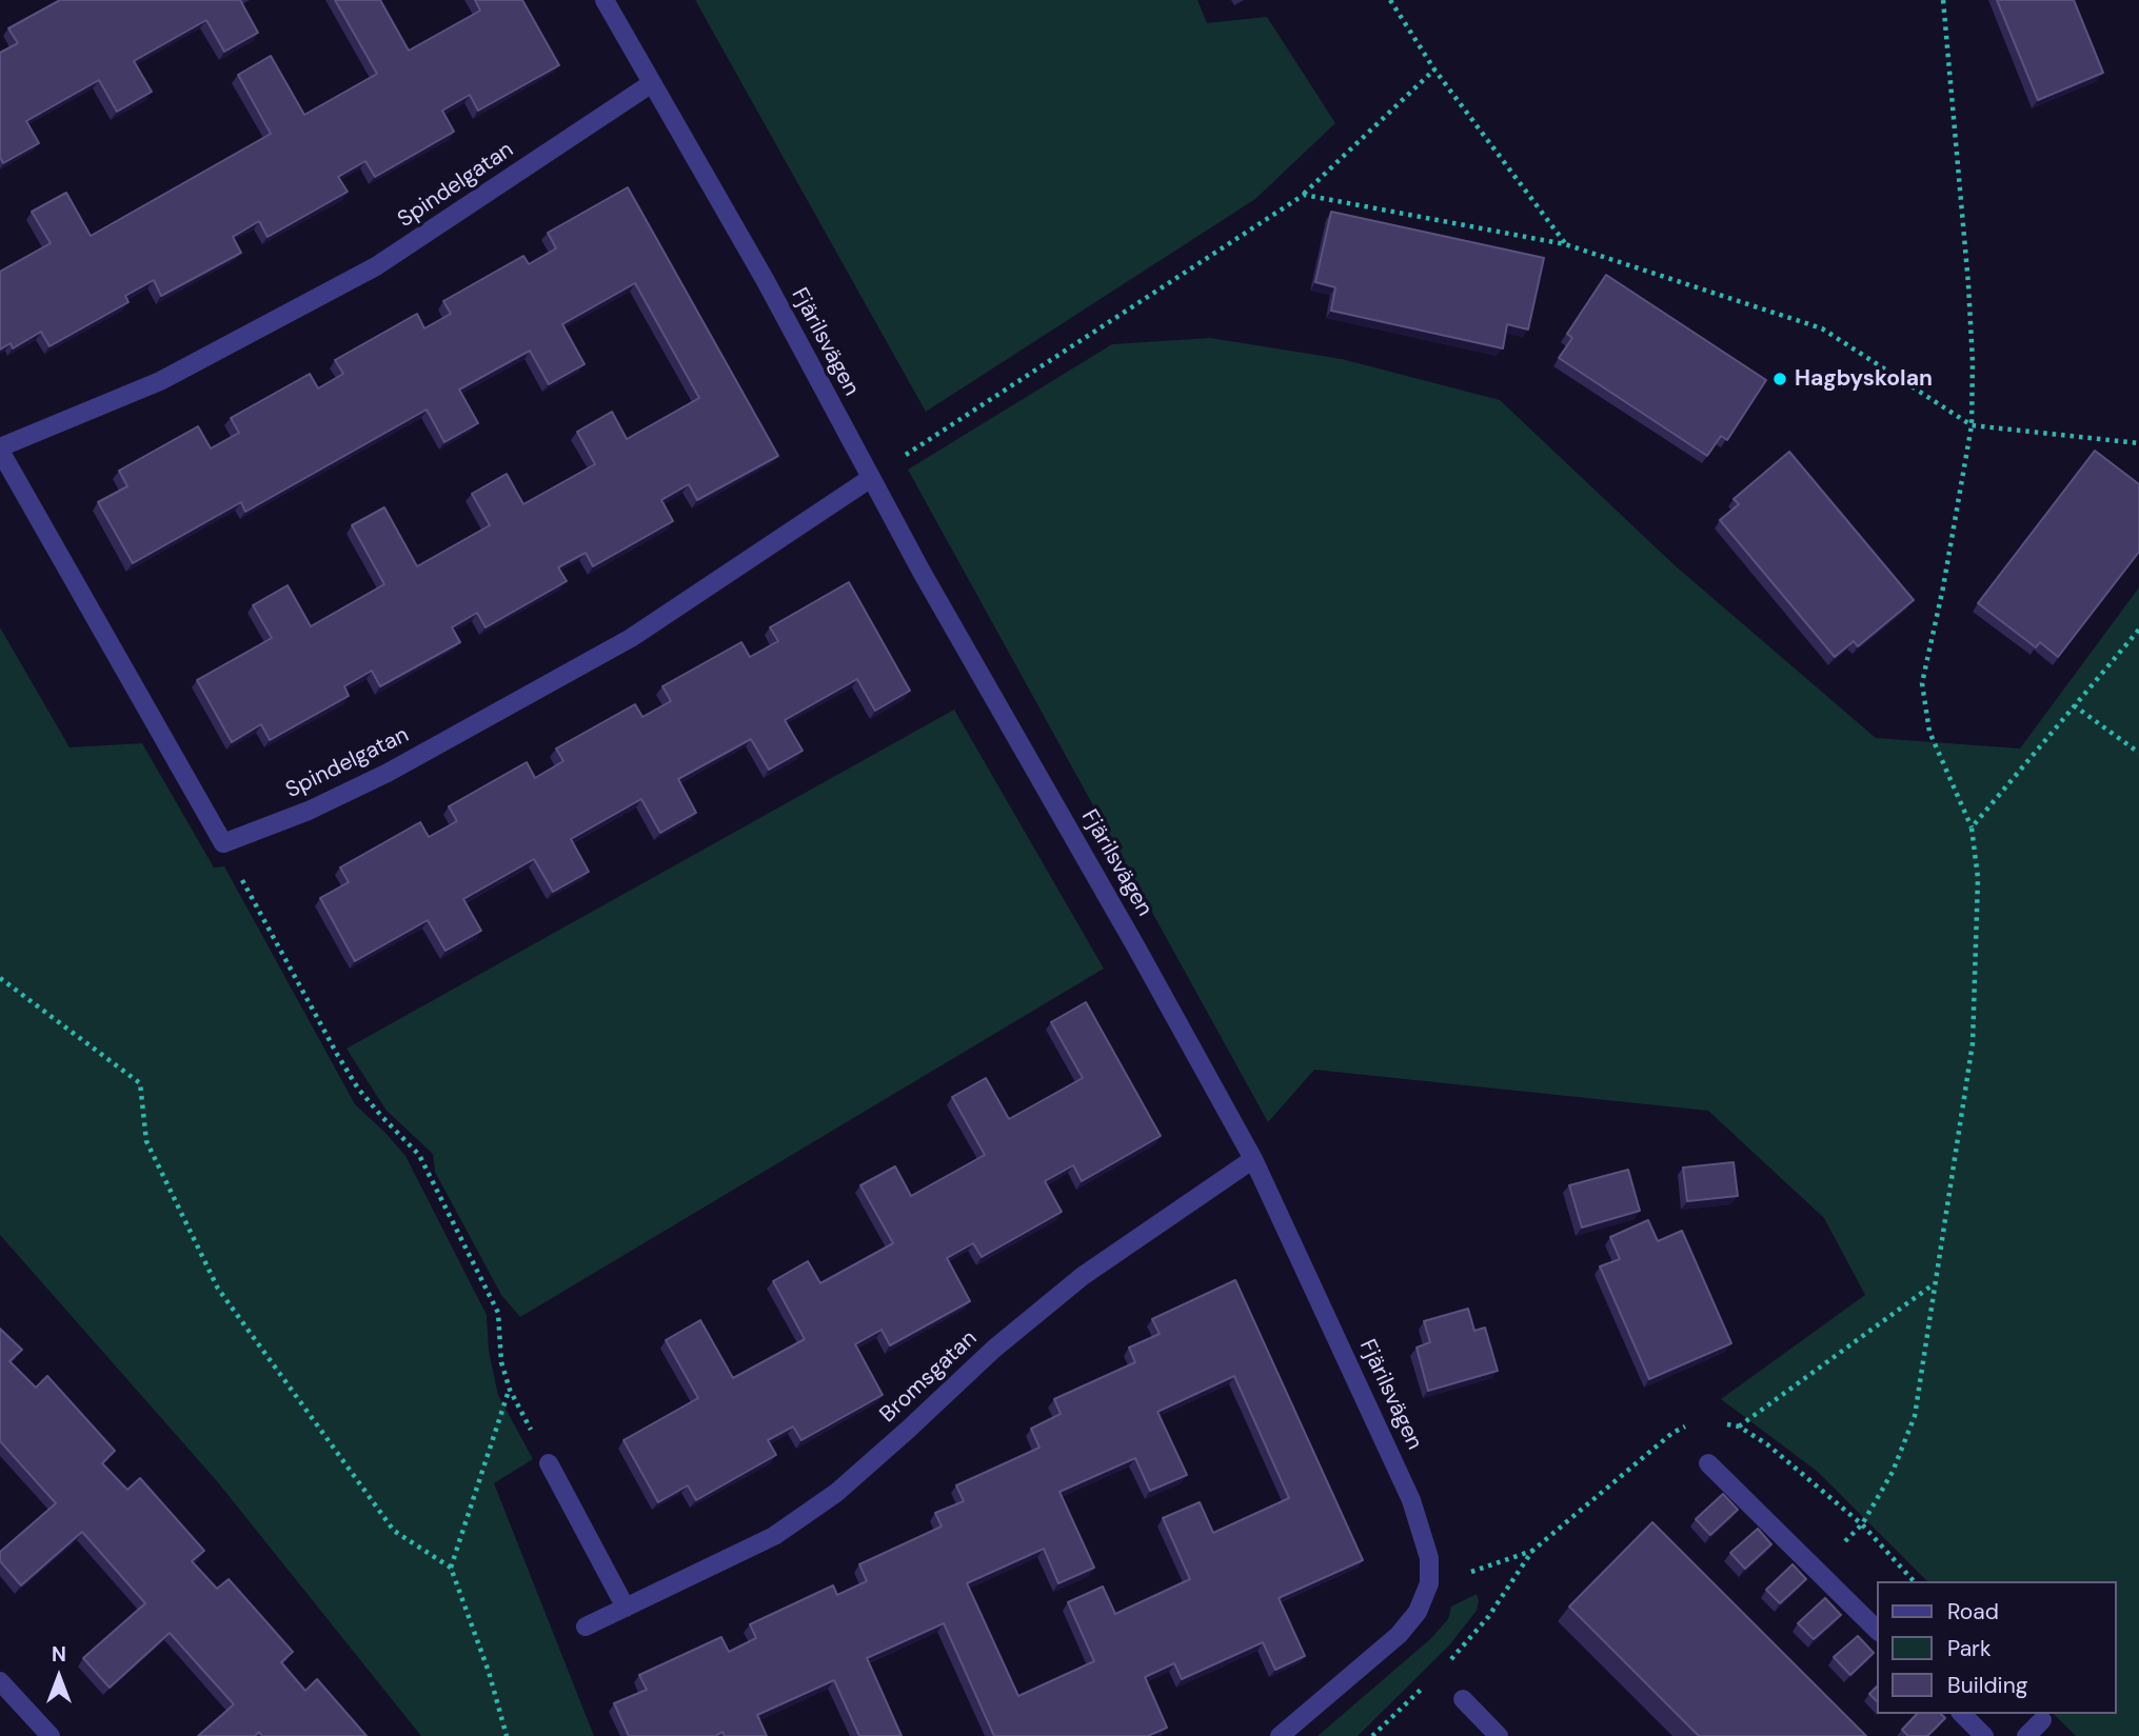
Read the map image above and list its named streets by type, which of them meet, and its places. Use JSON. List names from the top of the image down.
{
  "streets": {
    "street": ["Spindelgatan", "Fjärilsvägen", "Bromsgatan"]
  },
  "crossings": [
    ["Spindelgatan", "Fjärilsvägen"],
    ["Fjärilsvägen", "Bromsgatan"]
  ],
  "places": ["Hagbyskolan"],
  "legend": ["Road", "Park", "Building"],
  "north": "top"
}
